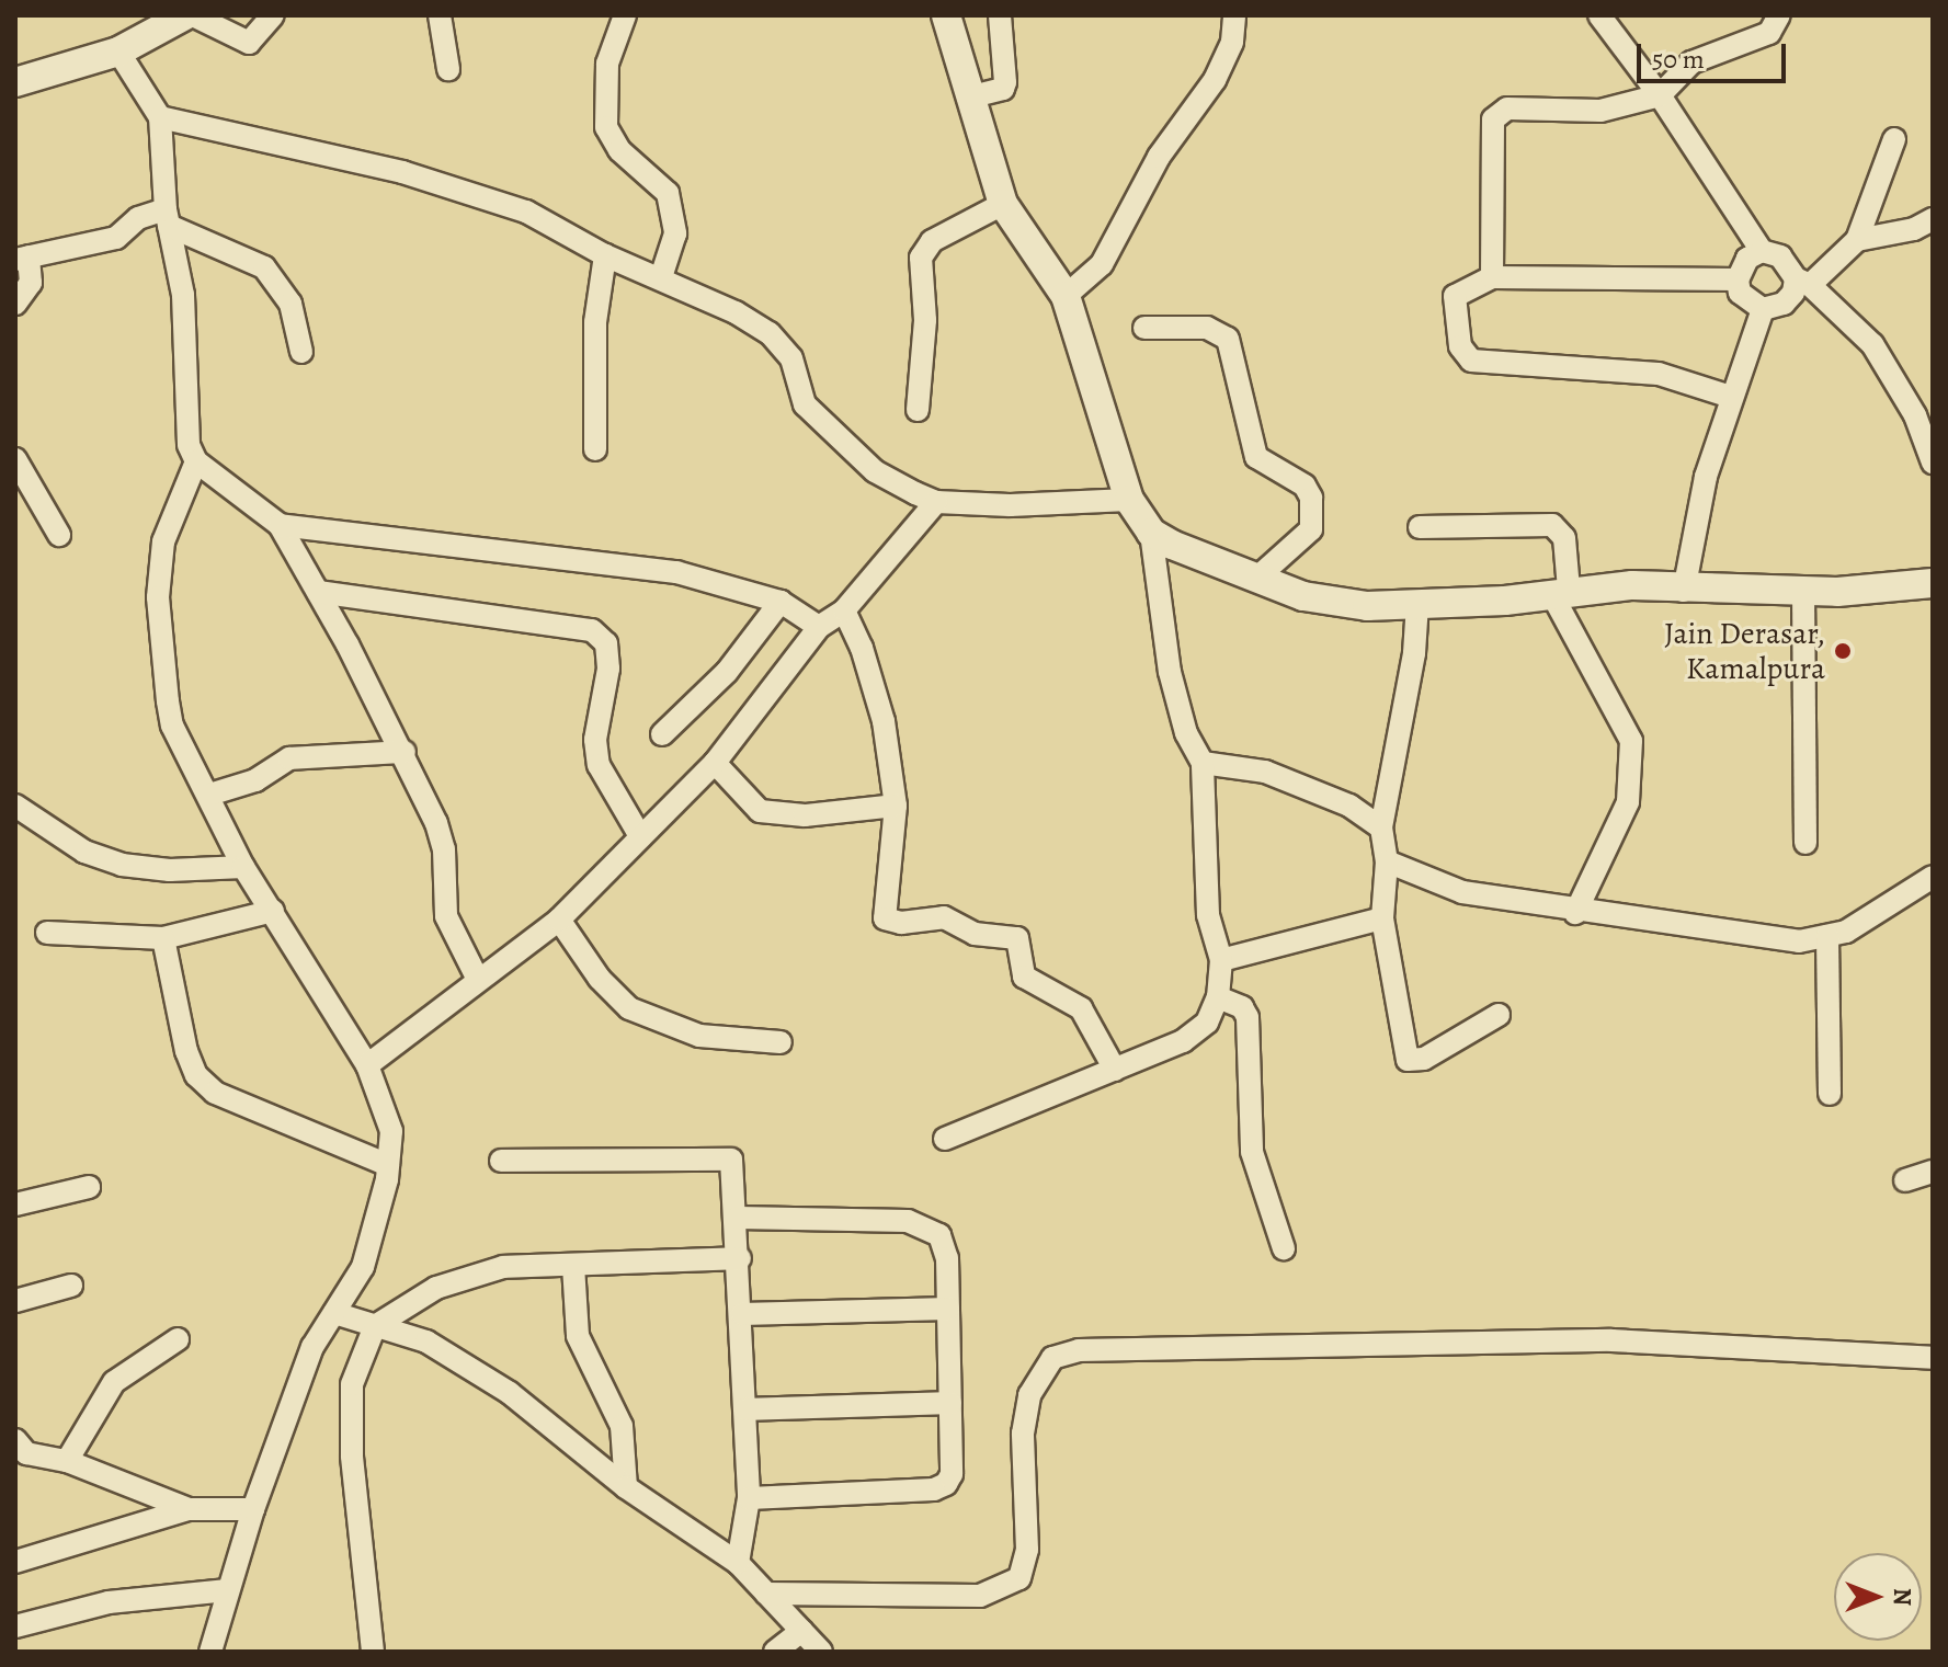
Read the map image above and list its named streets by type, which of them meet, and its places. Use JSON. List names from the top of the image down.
{
  "places": ["Jain Derasar, Kamalpura"],
  "scale_bar": "50 m",
  "north": "right"
}
